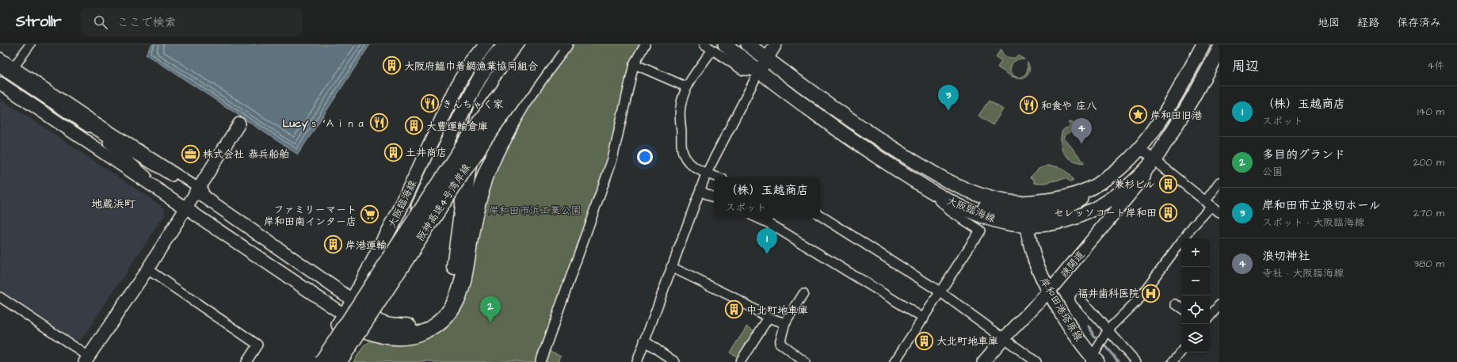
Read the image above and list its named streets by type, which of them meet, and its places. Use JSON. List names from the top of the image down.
{
  "streets": {
    "highway": ["阪神高速4号湾岸線"],
    "main road": ["大阪臨海線", "岸和田港塔原線"],
    "street": ["疎開道"]
  },
  "crossings": [
    ["大阪臨海線", "疎開道"],
    ["大阪臨海線", "岸和田港塔原線"],
    ["疎開道", "岸和田港塔原線"]
  ],
  "districts": ["地蔵浜町"],
  "parks": ["岸和田市浜工業公園"],
  "places": {
    "building": [
      "大阪府鰮巾着網漁業協同組合",
      "大豊運輸倉庫",
      "土井商店",
      "兼杉ビル",
      "セレッソコート岸和田",
      "岸港運輸",
      "中北町地車庫",
      "大北町地車庫"
    ],
    "restaurant": ["きんちゃく家", "和食や 庄八", "Lucy’ｓ ’Ａｉｎａ"],
    "place": ["岸和田旧港"],
    "office": ["株式会社 恭兵船舶"],
    "supermarket": ["ファミリーマート 岸和田南インター店"],
    "hospital": ["福井歯科医院"]
  },
  "page": {
    "header": "Strollr",
    "search": "ここで検索",
    "nav": ["地図", "経路", "保存済み"],
    "heading": ["周辺", "4件"],
    "pins": [
      "3",
      "4",
      "1",
      "2"
    ],
    "list": [
      {
        "mark": "1",
        "name": "（株）玉越商店",
        "note": "スポット",
        "value": "140 m"
      },
      {
        "mark": "2",
        "name": "多目的グランド",
        "note": "公園",
        "value": "200 m"
      },
      {
        "mark": "3",
        "name": "岸和田市立浪切ホール",
        "note": "スポット · 大阪臨海線",
        "value": "270 m"
      },
      {
        "mark": "4",
        "name": "浪切神社",
        "note": "寺社 · 大阪臨海線",
        "value": "380 m"
      }
    ],
    "popup": ["（株）玉越商店", "スポット"],
    "map_buttons": ["+", "−"]
  }
}
